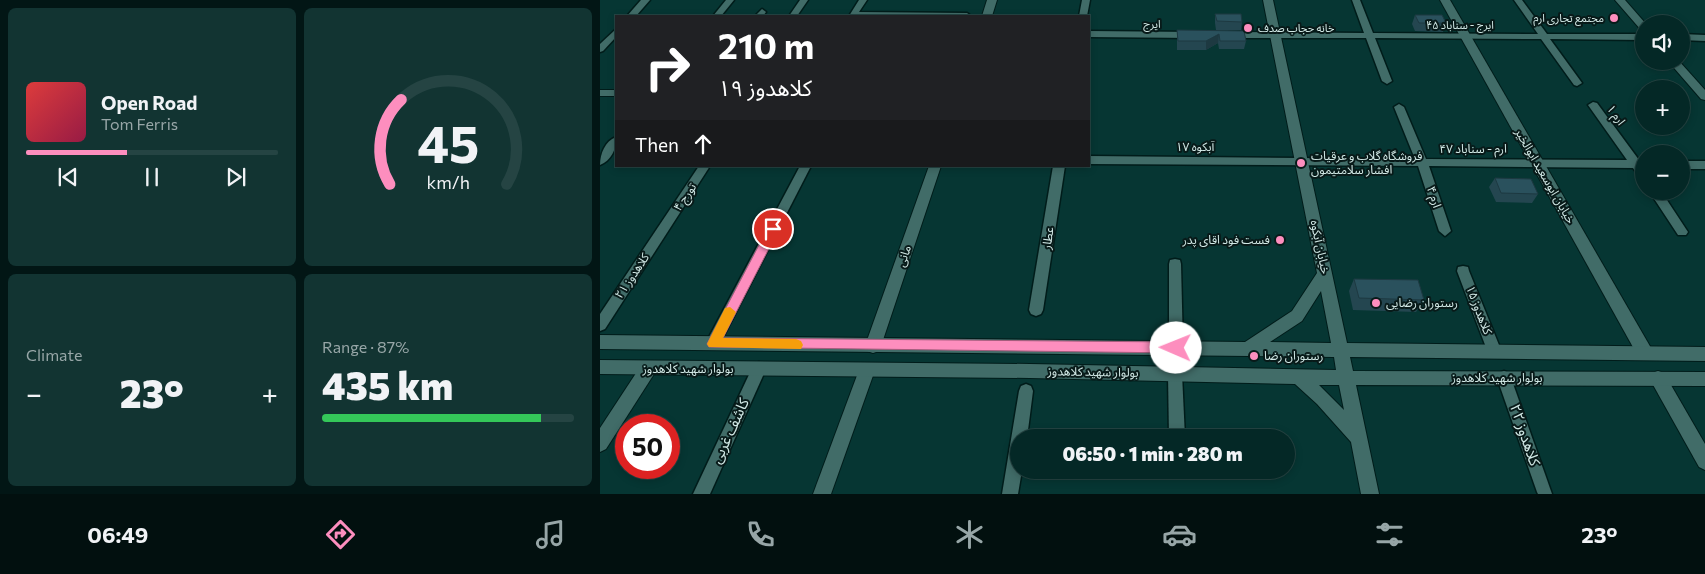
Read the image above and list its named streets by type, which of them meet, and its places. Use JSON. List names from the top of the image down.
{
  "streets": {
    "main road": [
      "خیابان ابوسعید ابوالخیر",
      "خیابان آبکوه",
      "مانی",
      "بولوار شهید کلاهدوز"
    ],
    "street": [
      "ایرج",
      "ایرج - سناباد ۴۵",
      "ارم ۱",
      "آبکوه ۱۷",
      "ارم - سناباد ۴۷",
      "تورج ۴",
      "ارم ۴",
      "عطار",
      "کلاهدوز ۲۱",
      "کلاهدوز ۱۵",
      "کاشف غربی",
      "کلاهدوز ۲۲"
    ]
  },
  "crossings": [
    ["ایرج - سناباد ۴۵", "خیابان ابوسعید ابوالخیر"],
    ["ایرج - سناباد ۴۵", "خیابان آبکوه"],
    ["آبکوه ۱۷", "ارم - سناباد ۴۷"],
    ["آبکوه ۱۷", "خیابان آبکوه"],
    ["ارم - سناباد ۴۷", "خیابان ابوسعید ابوالخیر"],
    ["ارم - سناباد ۴۷", "ارم ۴"],
    ["ارم - سناباد ۴۷", "خیابان آبکوه"],
    ["خیابان ابوسعید ابوالخیر", "بولوار شهید کلاهدوز"],
    ["تورج ۴", "کلاهدوز ۲۱"],
    ["خیابان آبکوه", "بولوار شهید کلاهدوز"],
    ["مانی", "بولوار شهید کلاهدوز"],
    ["کلاهدوز ۱۵", "بولوار شهید کلاهدوز"],
    ["بولوار شهید کلاهدوز", "کاشف غربی"],
    ["بولوار شهید کلاهدوز", "کلاهدوز ۲۲"]
  ],
  "places": [
    "مجتمع تجاری ارم",
    "خانه حجاب صدف",
    "فروشگاه گلاب و عرقیات افشار سلامتیمون",
    "فست فود اقای پدر",
    "رستوران رضایی",
    "رستوران رضا"
  ],
  "page": {
    "map_buttons": ["+", "−"],
    "turn": ["210 m", "کلاهدوز ۱۹"],
    "song": ["Open Road", "Tom Ferris"],
    "then": "Then",
    "tile": [
      "Climate",
      ["Range · 87%", "435 km"]
    ],
    "heat": ["−", "23°", "+"],
    "limit": "50",
    "trip": "06:50 · 1 min · 280 m",
    "tabs": ["06:49", "23°"],
    "gauge": ["45", "km/h"]
  }
}
